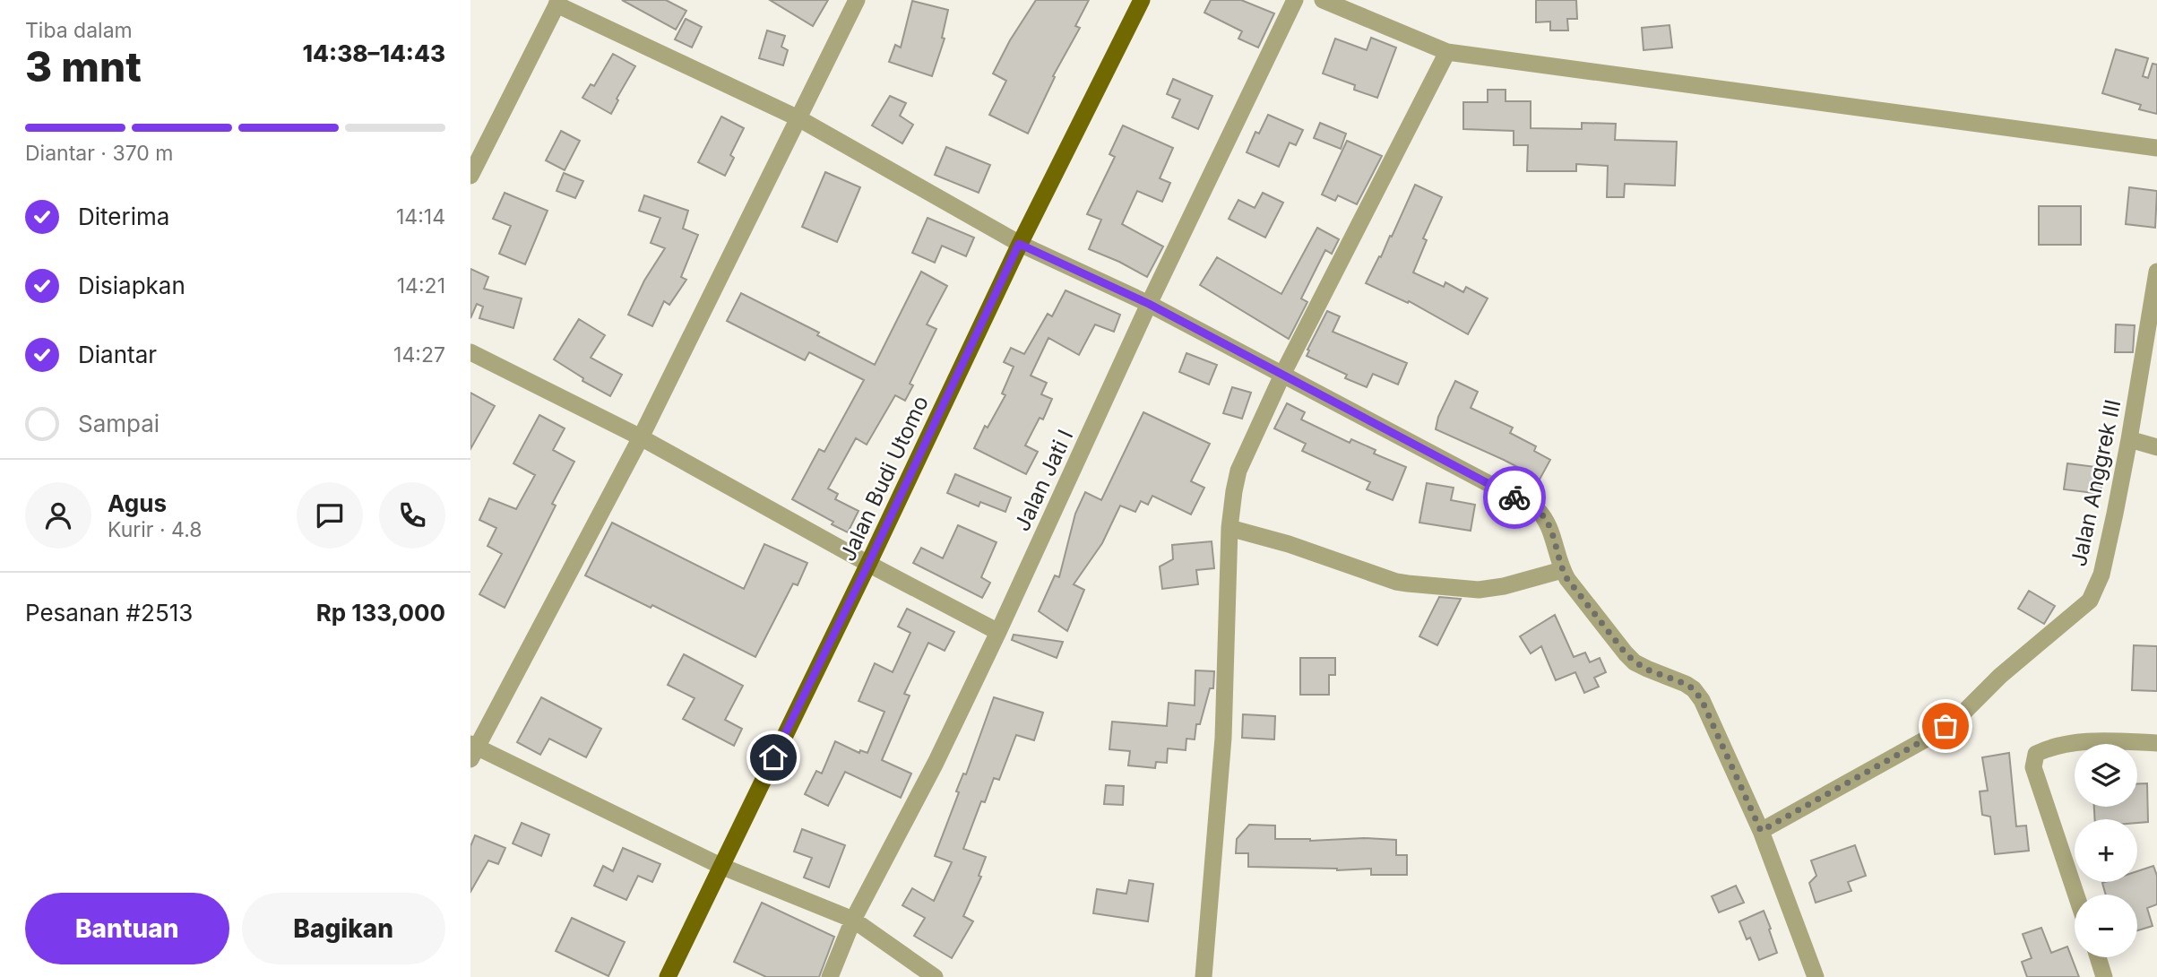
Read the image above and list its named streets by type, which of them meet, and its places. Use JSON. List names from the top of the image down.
{
  "streets": {
    "main road": ["Jalan Budi Utomo"],
    "street": ["Jalan Jati I", "Jalan Anggrek III"]
  },
  "page": {
    "heading": ["3 mnt", "Tiba dalam", "14:38–14:43"],
    "panel": [
      "Agus",
      "Kurir · 4.8",
      "Pesanan #2513",
      "Rp 133,000"
    ],
    "bar": "Diantar · 370 m",
    "list": [
      ["Diterima", "14:14"],
      ["Disiapkan", "14:21"],
      ["Diantar", "14:27"],
      "Sampai"
    ],
    "map_buttons": ["+", "−"],
    "buttons": ["Bantuan", "Bagikan"]
  }
}
